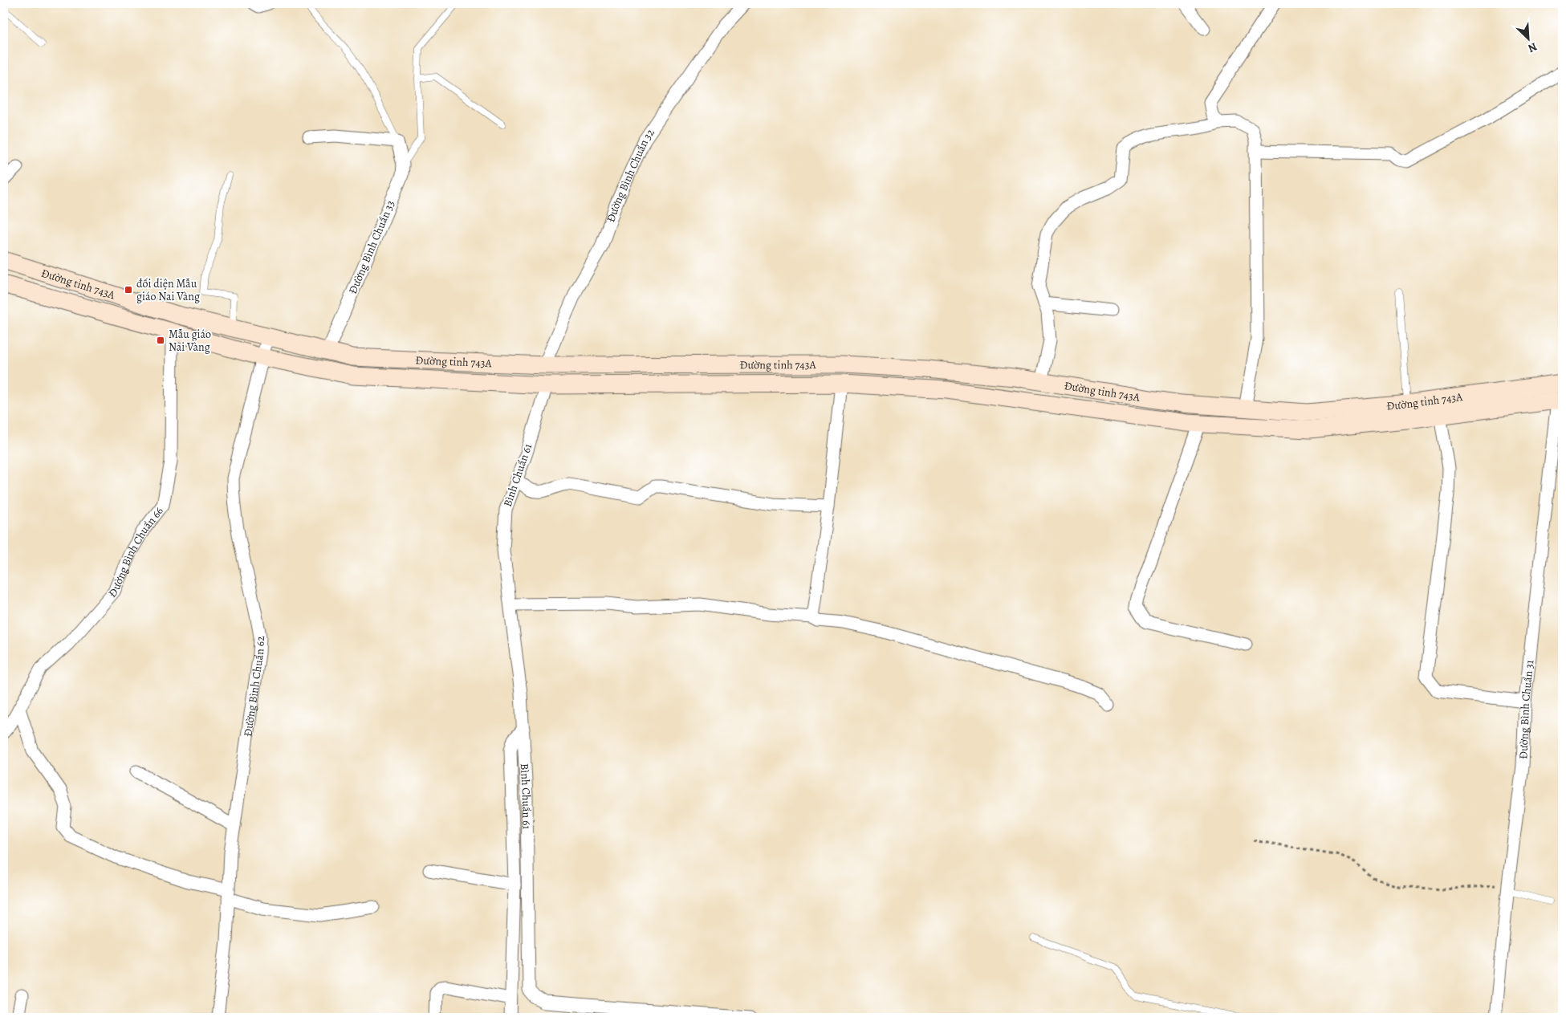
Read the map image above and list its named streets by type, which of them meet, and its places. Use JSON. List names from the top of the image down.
{
  "streets": {
    "main road": ["Đường tỉnh 743A"],
    "street": [
      "Đường Bình Chuẩn 32",
      "Đường Bình Chuẩn 33",
      "Bình Chuẩn 61",
      "Đường Bình Chuẩn 66",
      "Đường Bình Chuẩn 62",
      "Đường Bình Chuẩn 31"
    ]
  },
  "crossings": [
    ["Đường Bình Chuẩn 32", "Đường tỉnh 743A"],
    ["Đường Bình Chuẩn 33", "Đường tỉnh 743A"],
    ["Đường tỉnh 743A", "Bình Chuẩn 61"],
    ["Đường tỉnh 743A", "Đường Bình Chuẩn 66"],
    ["Đường tỉnh 743A", "Đường Bình Chuẩn 62"],
    ["Đường tỉnh 743A", "Đường Bình Chuẩn 31"]
  ],
  "places": {
    "transit": ["đối diện Mẫu giáo Nai Vàng", "Mẫu giáo Nai Vàng"]
  },
  "north": "bottom right"
}
